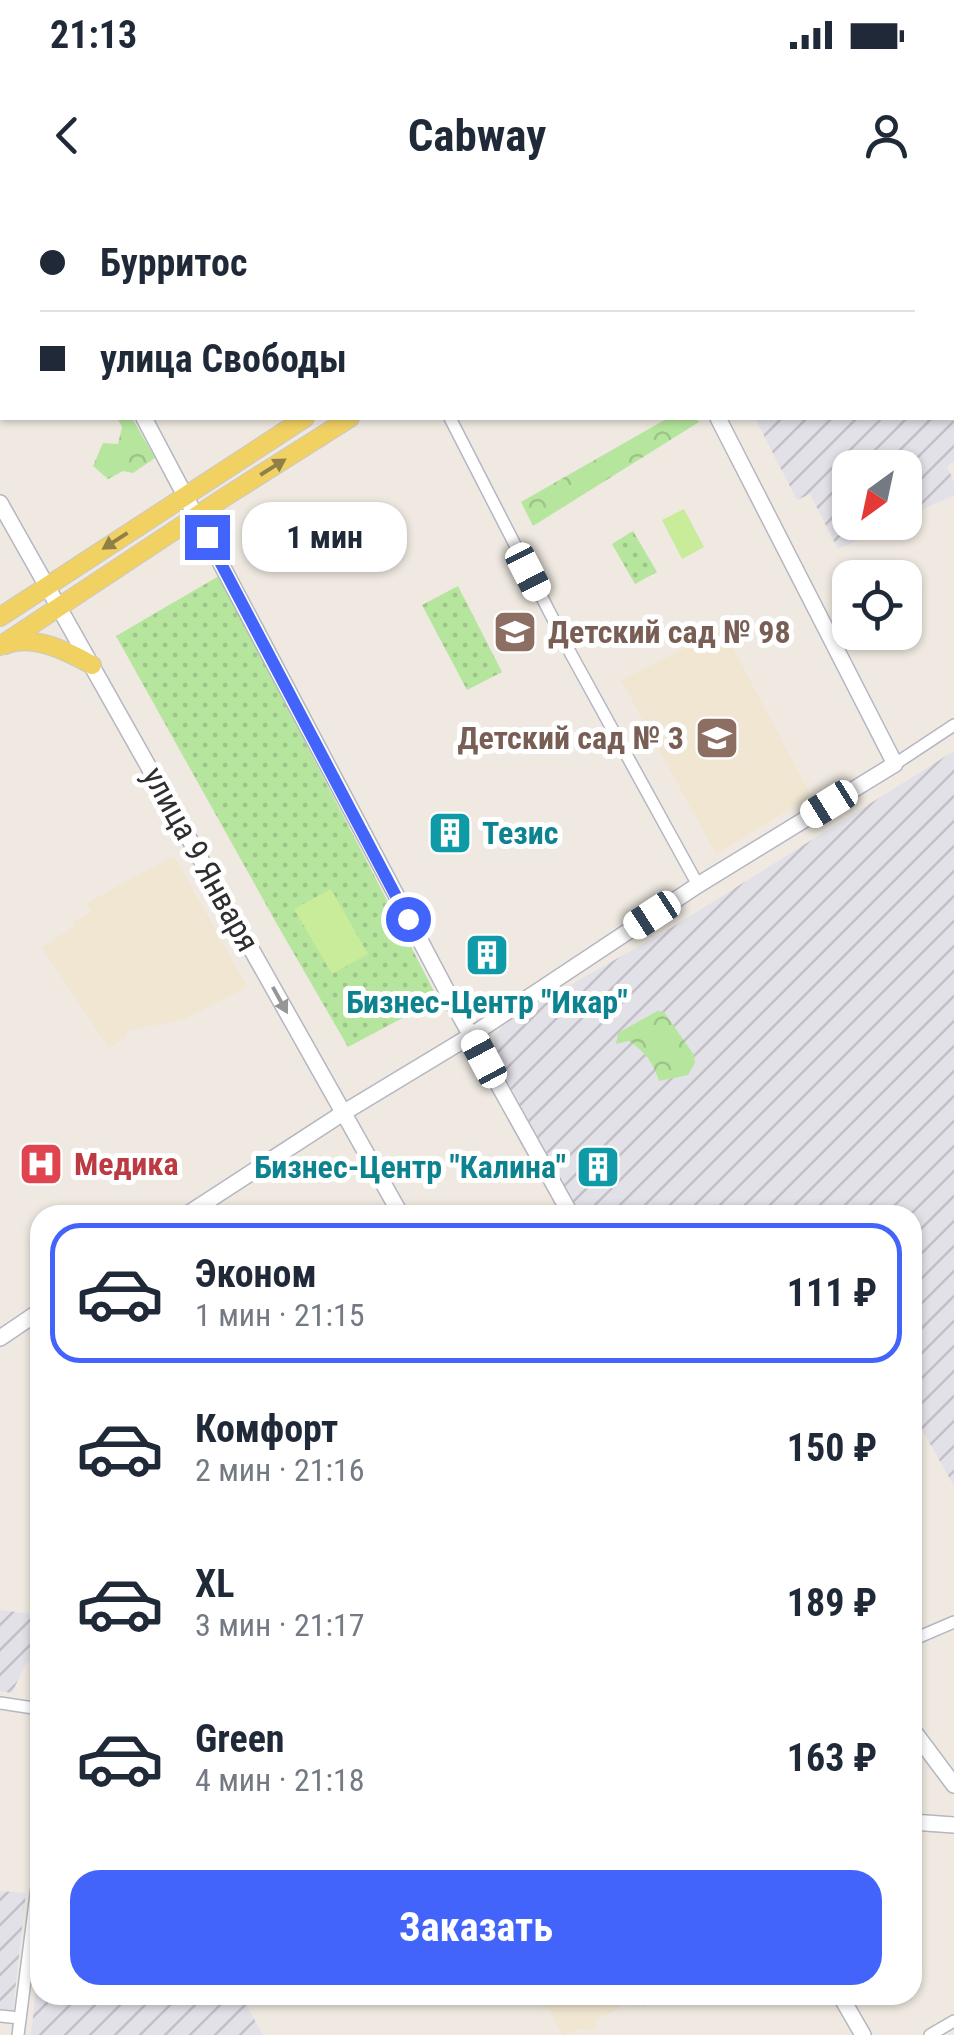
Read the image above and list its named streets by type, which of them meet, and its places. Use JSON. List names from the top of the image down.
{
  "streets": {
    "main road": ["улица 9 Января"]
  },
  "one_way": ["улица 9 Января"],
  "places": {
    "school or university": ["Детский сад № 98", "Детский сад № 3"],
    "building": ["Тезис", "Бизнес-Центр \"Икар\"", "Бизнес-Центр \"Калина\""],
    "hospital": ["Медика"]
  },
  "north": "bottom left",
  "page": {
    "status": "21:13",
    "header": "Cabway",
    "banner": ["Бурритос", "улица Свободы"],
    "bubble": "1 мин",
    "list": [
      {
        "name": "Эконом",
        "note": "1 мин · 21:15",
        "value": "111 ₽"
      },
      {
        "name": "Комфорт",
        "note": "2 мин · 21:16",
        "value": "150 ₽"
      },
      {
        "name": "XL",
        "note": "3 мин · 21:17",
        "value": "189 ₽"
      },
      {
        "name": "Green",
        "note": "4 мин · 21:18",
        "value": "163 ₽"
      }
    ],
    "buttons": "Заказать"
  }
}
